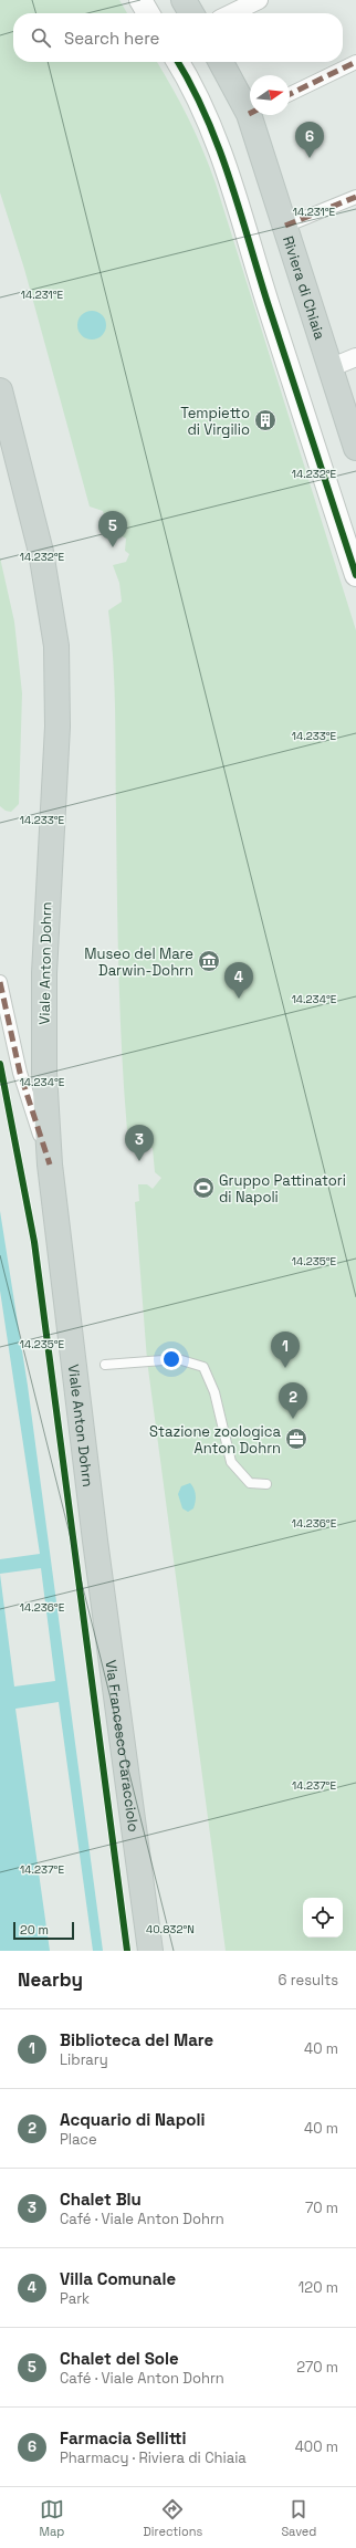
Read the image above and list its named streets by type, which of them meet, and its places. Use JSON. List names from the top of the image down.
{
  "streets": {
    "main road": ["Riviera di Chiaia", "Viale Anton Dohrn", "Via Francesco Caracciolo"]
  },
  "crossings": [
    ["Viale Anton Dohrn", "Via Francesco Caracciolo"]
  ],
  "places": {
    "building": ["Tempietto di Virgilio"],
    "museum": ["Museo del Mare Darwin-Dohrn"],
    "sports": ["Gruppo Pattinatori di Napoli"],
    "office": ["Stazione zoologica Anton Dohrn"]
  },
  "scale_bar": "20 m",
  "north": "right",
  "page": {
    "search": "Search here",
    "pins": [
      "6",
      "5",
      "4",
      "3",
      "1",
      "2"
    ],
    "scale": "20 m",
    "heading": ["Nearby", "6 results"],
    "list": [
      {
        "mark": "1",
        "name": "Biblioteca del Mare",
        "note": "Library",
        "value": "40 m"
      },
      {
        "mark": "2",
        "name": "Acquario di Napoli",
        "note": "Place",
        "value": "40 m"
      },
      {
        "mark": "3",
        "name": "Chalet Blu",
        "note": "Café · Viale Anton Dohrn",
        "value": "70 m"
      },
      {
        "mark": "4",
        "name": "Villa Comunale",
        "note": "Park",
        "value": "120 m"
      },
      {
        "mark": "5",
        "name": "Chalet del Sole",
        "note": "Café · Viale Anton Dohrn",
        "value": "270 m"
      },
      {
        "mark": "6",
        "name": "Farmacia Sellitti",
        "note": "Pharmacy · Riviera di Chiaia",
        "value": "400 m"
      }
    ],
    "nav": ["Map", "Directions", "Saved"]
  },
  "coordinates": [
    "14.231°E",
    "14.232°E",
    "14.233°E",
    "14.234°E",
    "14.235°E",
    "14.236°E",
    "14.237°E",
    "40.832°N"
  ]
}
